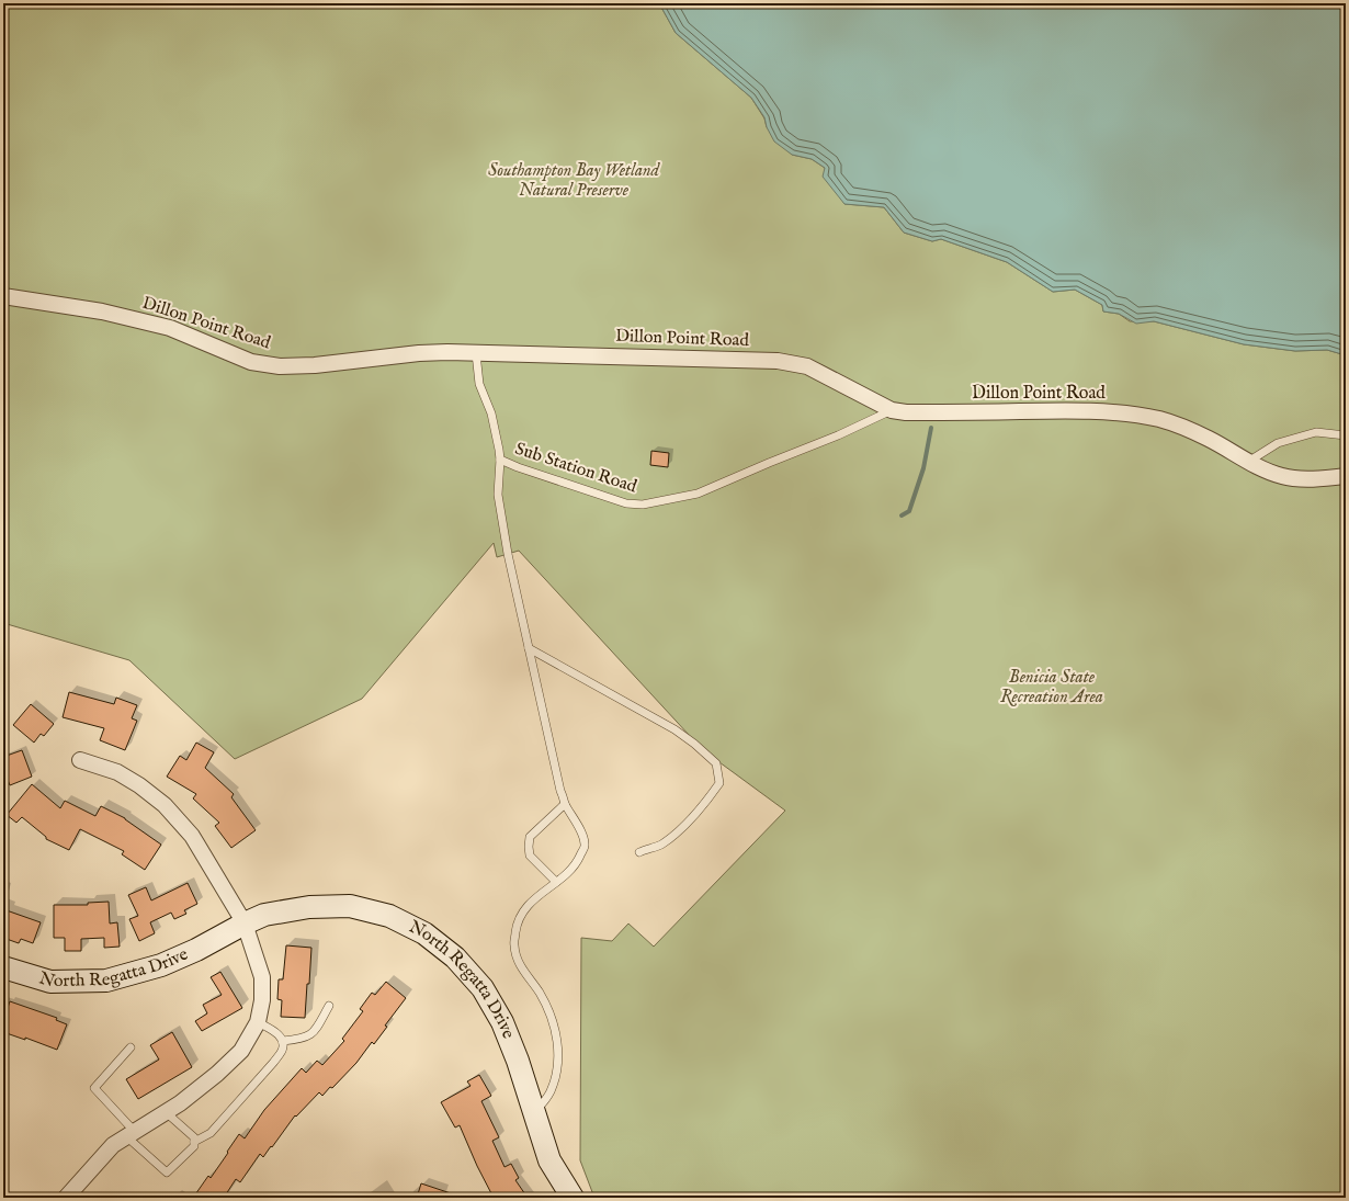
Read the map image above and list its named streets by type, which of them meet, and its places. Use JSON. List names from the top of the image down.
{
  "streets": {
    "street": ["Dillon Point Road", "North Regatta Drive"],
    "lane": ["Sub Station Road"]
  },
  "crossings": [
    ["Dillon Point Road", "Sub Station Road"]
  ],
  "parks": ["Southampton Bay Wetland Natural Preserve", "Benicia State Recreation Area"]
}
